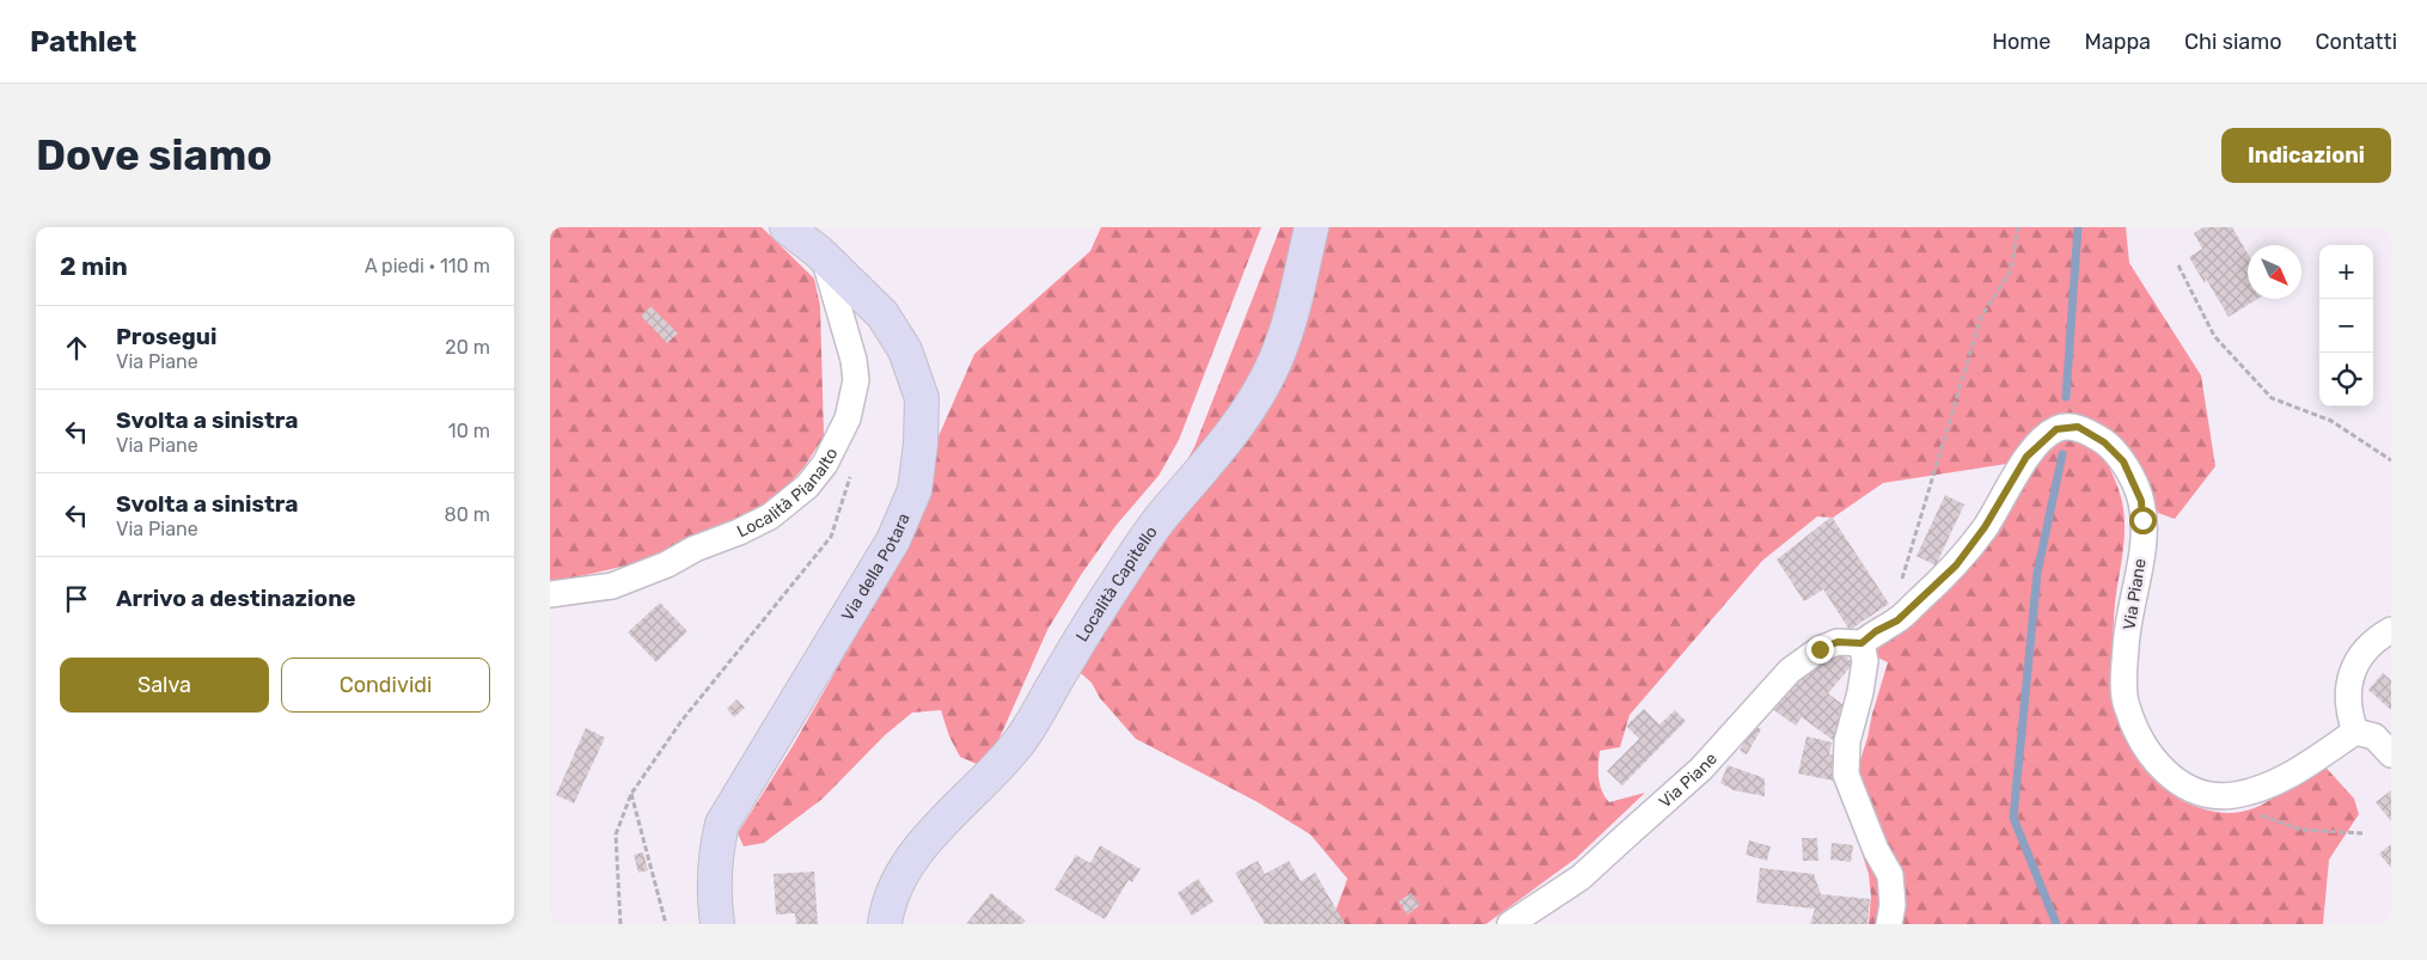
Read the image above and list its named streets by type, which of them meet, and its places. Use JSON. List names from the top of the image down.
{
  "streets": {
    "street": [
      "Località Pianalto",
      "Via della Potara",
      "Località Capitello",
      "Via Piane"
    ]
  },
  "crossings": [
    ["Località Pianalto", "Via della Potara"]
  ],
  "north": "bottom right",
  "page": {
    "header": "Pathlet",
    "nav": [
      "Home",
      "Mappa",
      "Chi siamo",
      "Contatti"
    ],
    "buttons": [
      "Indicazioni",
      ["Salva", "Condividi"]
    ],
    "title": "Dove siamo",
    "heading": ["2 min", "A piedi · 110 m"],
    "map_buttons": ["+", "−"],
    "list": [
      ["Prosegui", "Via Piane", "20 m"],
      ["Svolta a sinistra", "Via Piane", "10 m"],
      ["Svolta a sinistra", "Via Piane", "80 m"],
      "Arrivo a destinazione"
    ]
  }
}
